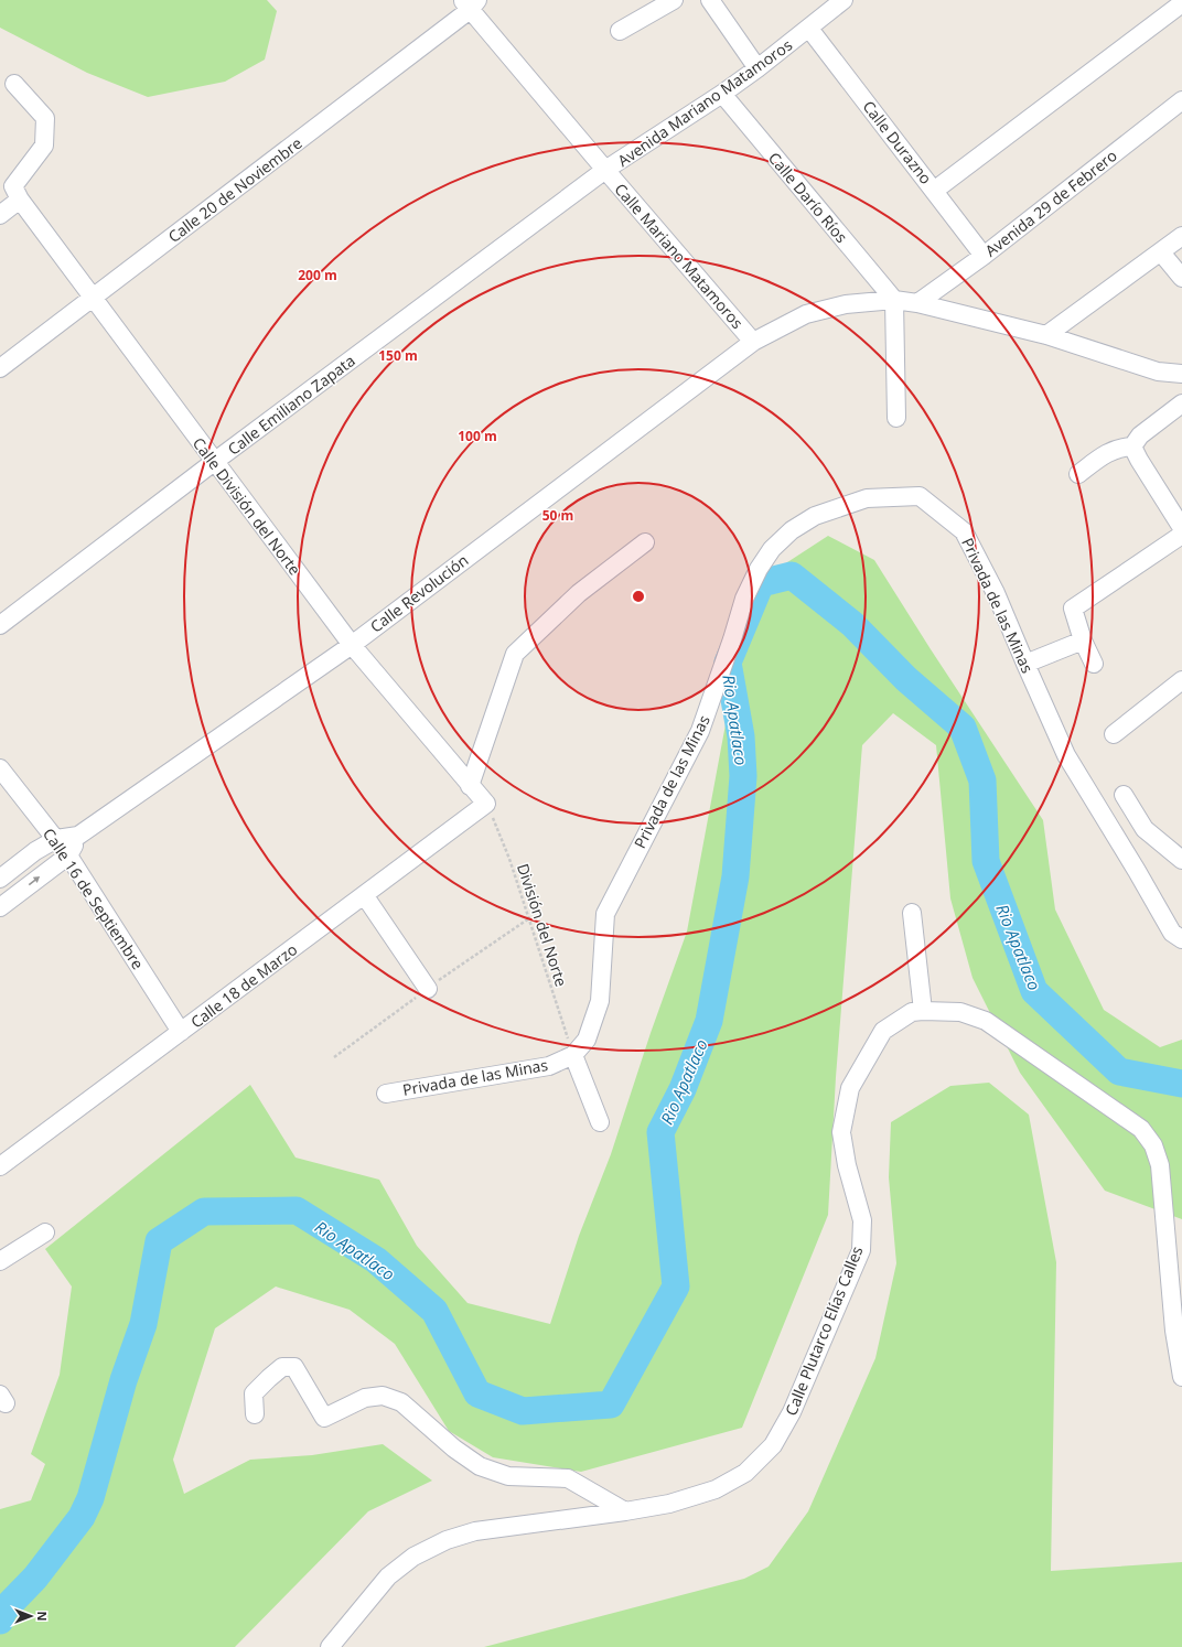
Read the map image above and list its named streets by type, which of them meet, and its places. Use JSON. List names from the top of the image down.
{
  "streets": {
    "street": [
      "Avenida Mariano Matamoros",
      "Calle Durazno",
      "Calle 20 de Noviembre",
      "Calle Darío Ríos",
      "Avenida 29 de Febrero",
      "Calle Mariano Matamoros",
      "Calle Emiliano Zapata",
      "Calle División del Norte",
      "Calle Revolución",
      "Privada de las Minas",
      "Calle 16 de Septiembre",
      "Calle 18 de Marzo",
      "Calle Plutarco Elías Calles"
    ],
    "path": ["División del Norte"]
  },
  "crossings": [
    ["Avenida Mariano Matamoros", "Calle Durazno"],
    ["Avenida Mariano Matamoros", "Calle Darío Ríos"],
    ["Avenida Mariano Matamoros", "Calle Mariano Matamoros"],
    ["Avenida Mariano Matamoros", "Calle Emiliano Zapata"],
    ["Calle Durazno", "Avenida 29 de Febrero"],
    ["Calle 20 de Noviembre", "Calle Mariano Matamoros"],
    ["Calle 20 de Noviembre", "Calle División del Norte"],
    ["Calle Mariano Matamoros", "Calle Emiliano Zapata"],
    ["Calle Mariano Matamoros", "Calle Revolución"],
    ["Calle Emiliano Zapata", "Calle División del Norte"],
    ["Calle División del Norte", "Calle Revolución"],
    ["Calle División del Norte", "División del Norte"],
    ["Calle División del Norte", "Calle 18 de Marzo"],
    ["Calle Revolución", "Calle 16 de Septiembre"],
    ["Privada de las Minas", "División del Norte"],
    ["Calle 16 de Septiembre", "Calle 18 de Marzo"],
    ["División del Norte", "Calle 18 de Marzo"]
  ],
  "water": ["Rio Apatlaco"],
  "north": "right",
  "rings": [
    "200 m",
    "150 m",
    "100 m",
    "50 m"
  ]
}
